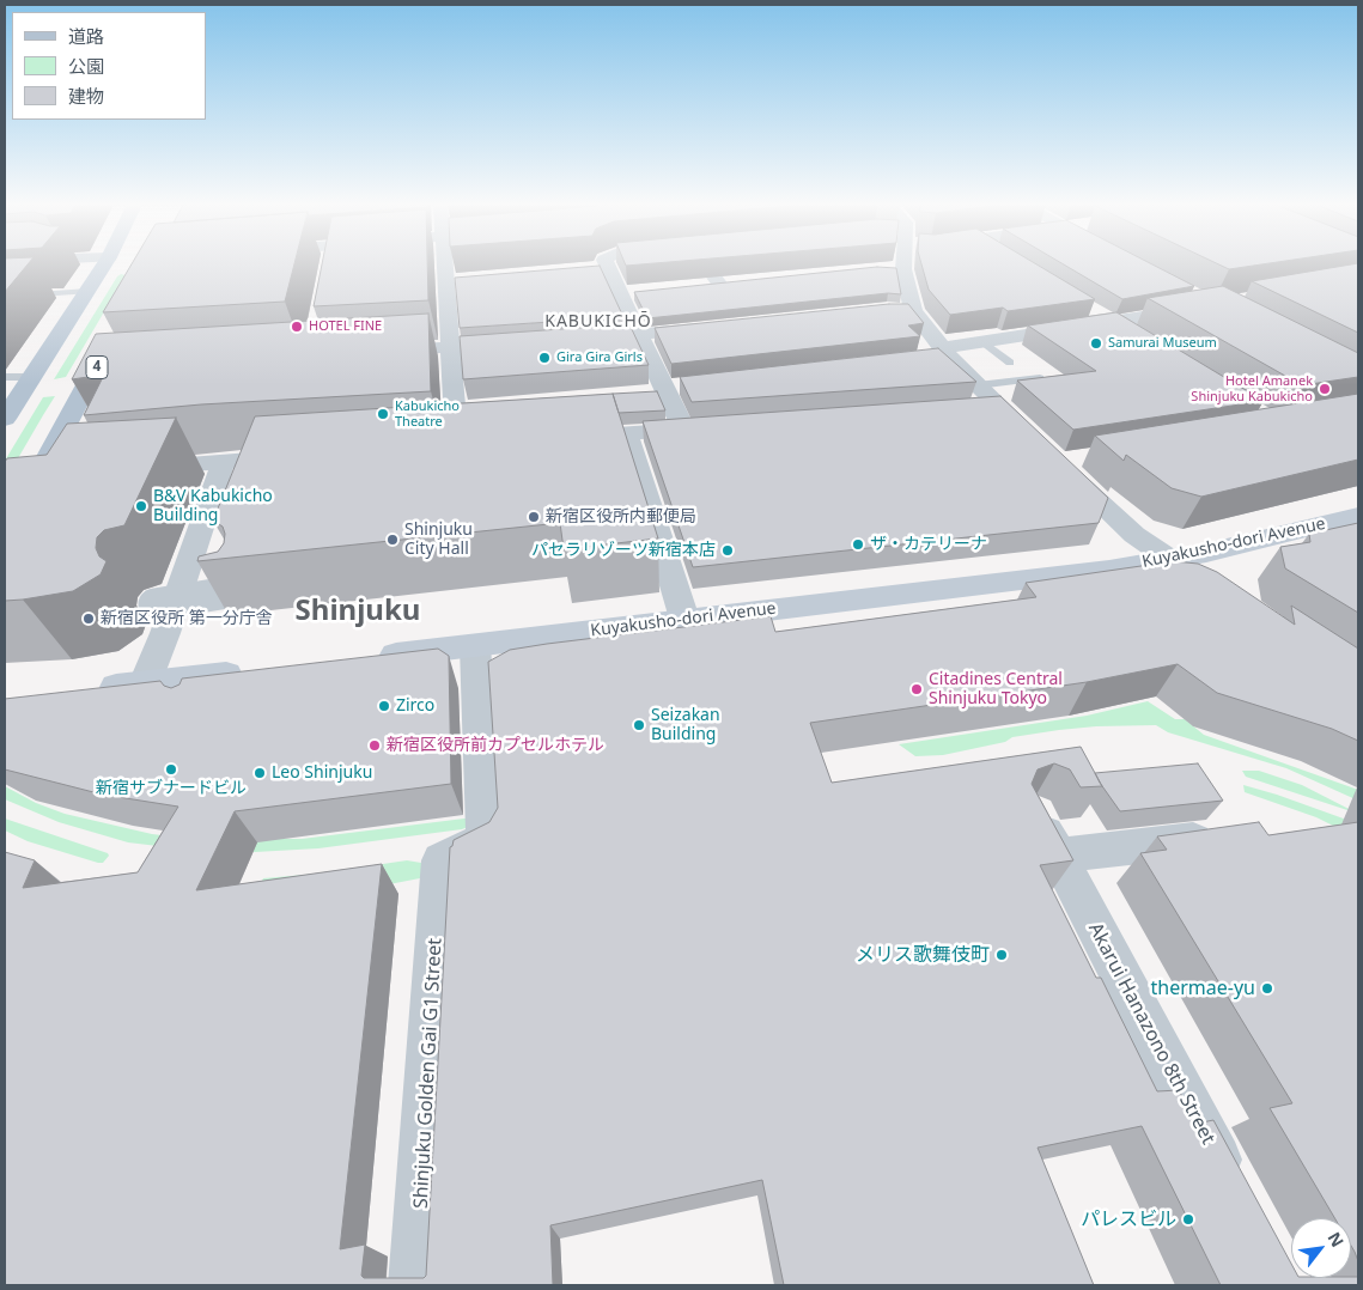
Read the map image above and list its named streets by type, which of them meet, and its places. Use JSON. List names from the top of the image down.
{
  "streets": {
    "main road": ["4"],
    "street": ["Kuyakusho-dori Avenue", "Akarui Hanazono 8th Street", "Shinjuku Golden Gai G1 Street"]
  },
  "crossings": [
    ["Kuyakusho-dori Avenue", "Shinjuku Golden Gai G1 Street"]
  ],
  "districts": ["KABUKICHŌ", "Shinjuku"],
  "places": [
    "HOTEL FINE",
    "Samurai Museum",
    "Gira Gira Girls",
    "Hotel Amanek Shinjuku Kabukicho",
    "Kabukicho Theatre",
    "B&V Kabukicho Building",
    "新宿区役所内郵便局",
    "Shinjuku City Hall",
    "ザ・カテリーナ",
    "パセラリゾーツ新宿本店",
    "新宿区役所 第一分庁舎",
    "Citadines Central Shinjuku Tokyo",
    "Zirco",
    "Seizakan Building",
    "新宿区役所前カプセルホテル",
    "新宿サブナードビル",
    "Leo Shinjuku",
    "メリス歌舞伎町",
    "thermae-yu",
    "パレスビル"
  ],
  "legend": ["道路", "公園", "建物"],
  "north": "top right"
}
